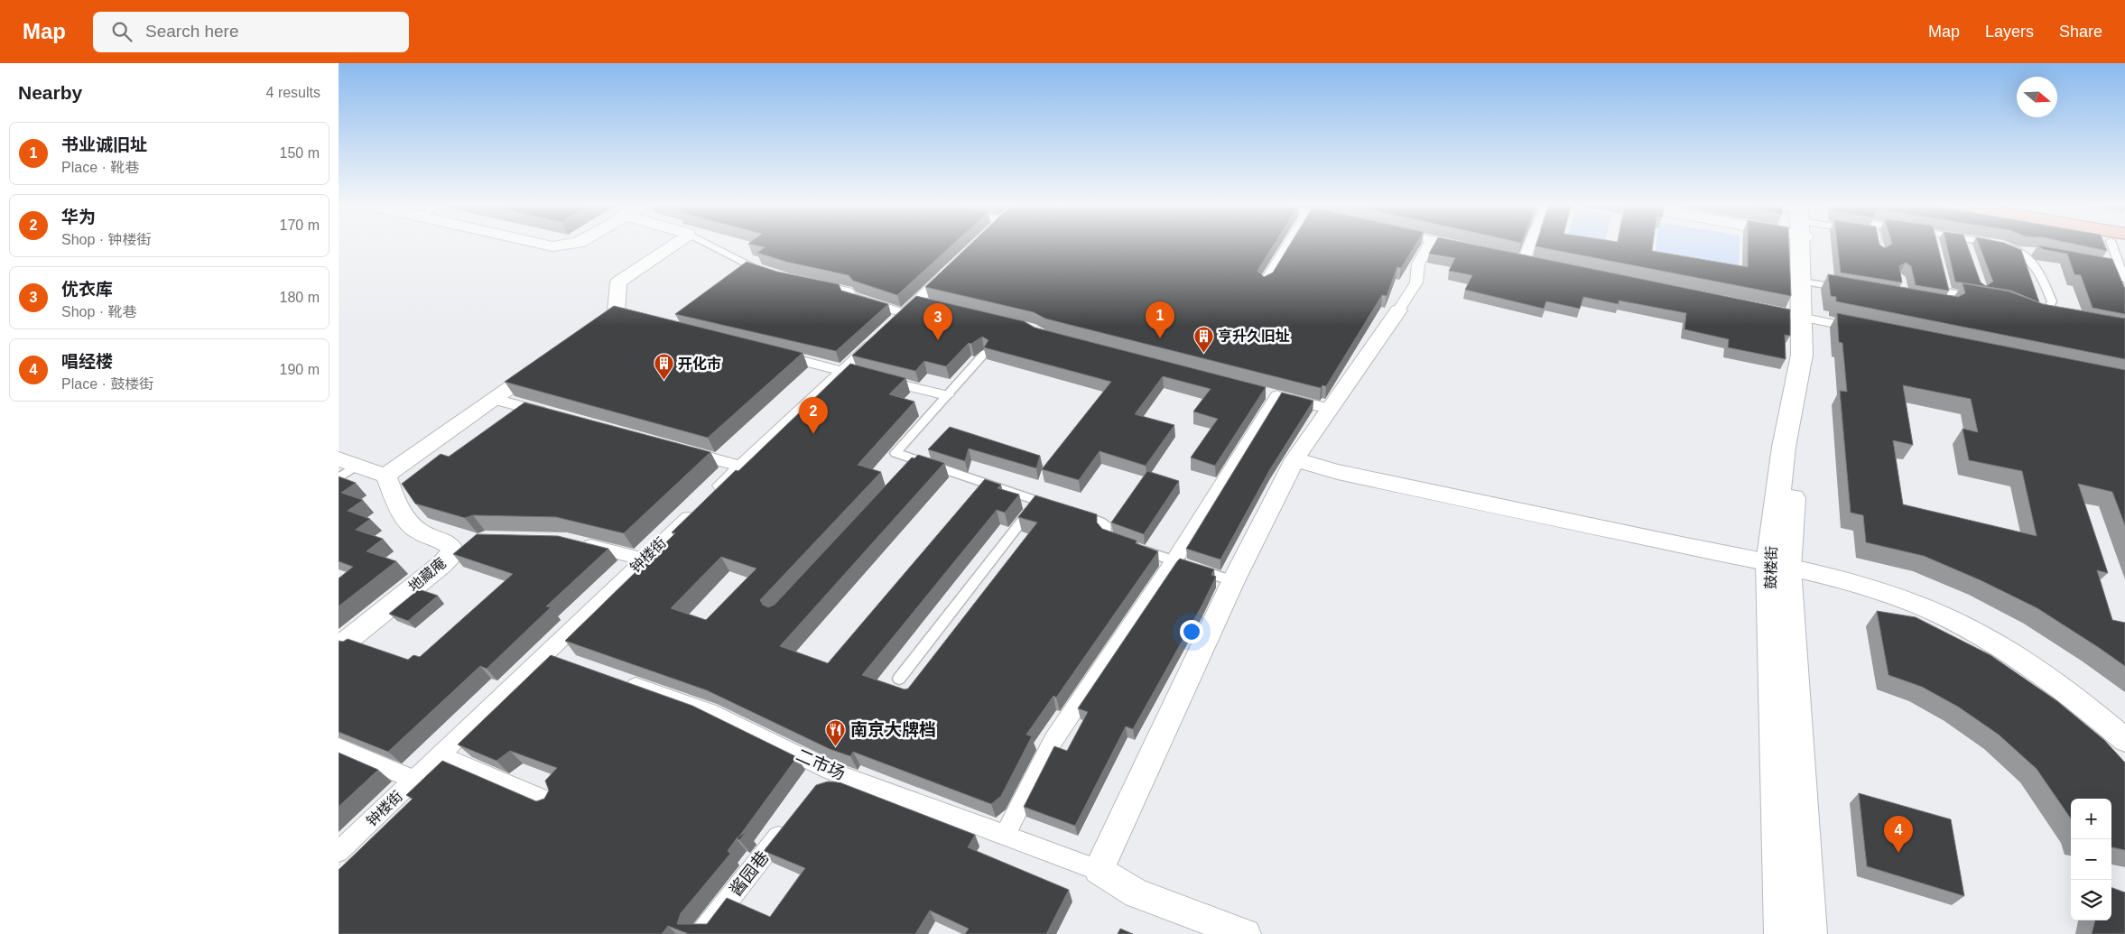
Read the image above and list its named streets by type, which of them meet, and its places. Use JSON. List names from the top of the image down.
{
  "streets": {
    "street": [
      "钟楼街",
      "鼓楼街",
      "地藏庵",
      "二市场",
      "酱园巷"
    ]
  },
  "places": {
    "building": ["亨升久旧址", "开化市"],
    "restaurant": ["南京大牌档"]
  },
  "north": "right",
  "page": {
    "header": "Map",
    "search": "Search here",
    "nav": ["Map", "Layers", "Share"],
    "heading": ["Nearby", "4 results"],
    "list": [
      {
        "mark": "1",
        "name": "书业诚旧址",
        "note": "Place · 靴巷",
        "value": "150 m"
      },
      {
        "mark": "2",
        "name": "华为",
        "note": "Shop · 钟楼街",
        "value": "170 m"
      },
      {
        "mark": "3",
        "name": "优衣库",
        "note": "Shop · 靴巷",
        "value": "180 m"
      },
      {
        "mark": "4",
        "name": "唱经楼",
        "note": "Place · 鼓楼街",
        "value": "190 m"
      }
    ],
    "pins": [
      "1",
      "3",
      "2",
      "4"
    ],
    "map_buttons": ["+", "−"]
  }
}
